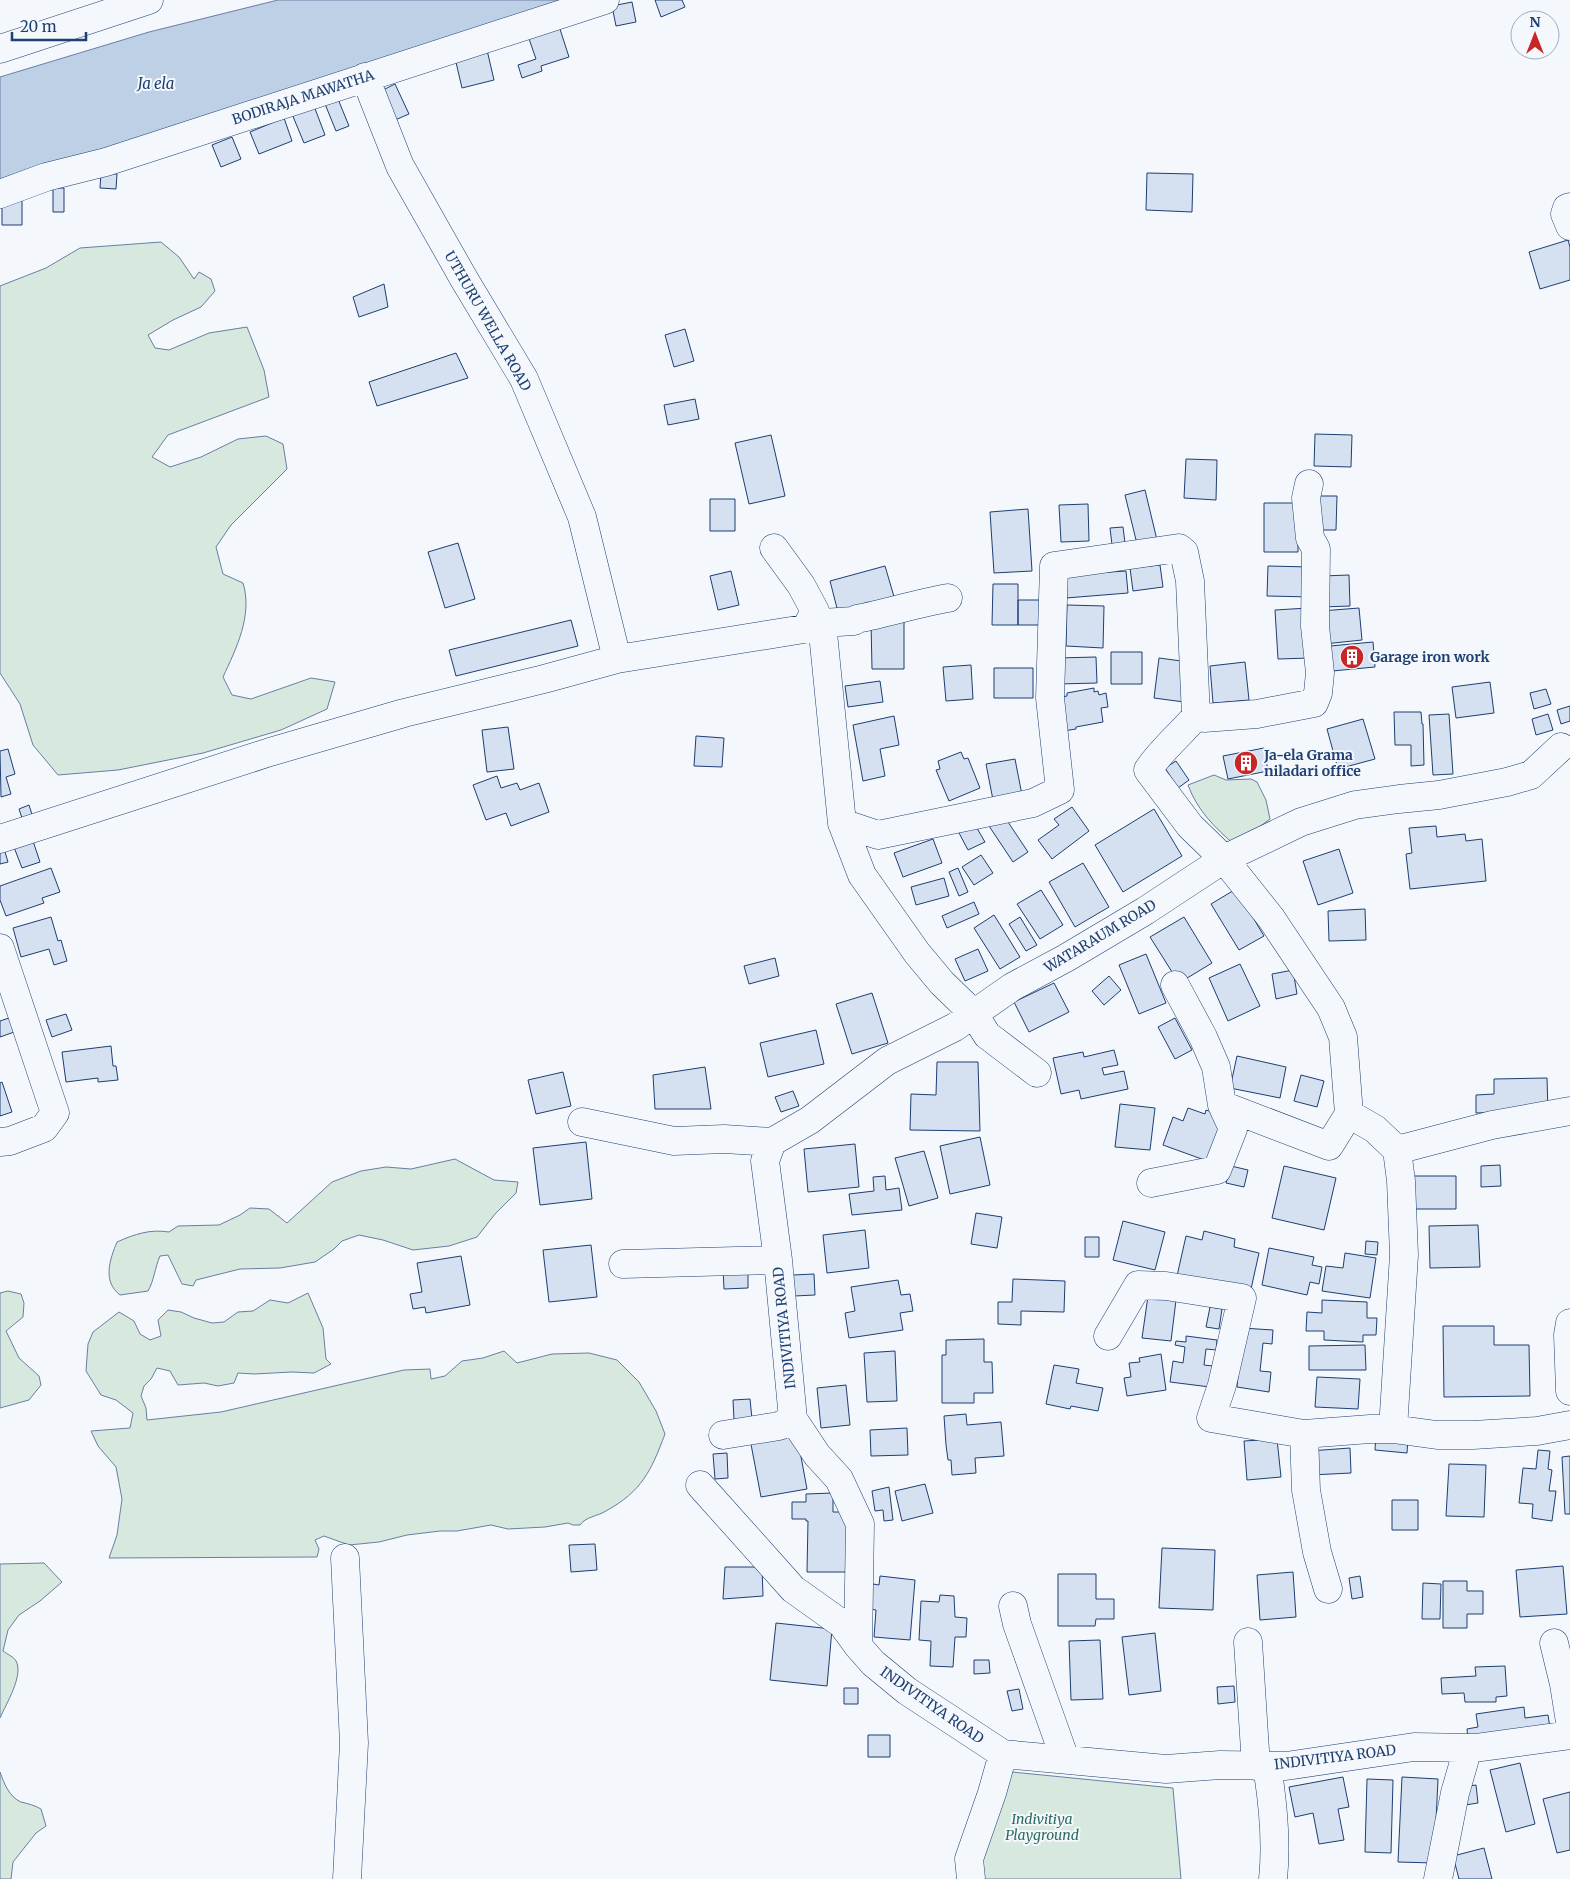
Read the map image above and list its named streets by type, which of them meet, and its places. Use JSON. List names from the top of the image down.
{
  "streets": {
    "street": [
      "BODIRAJA MAWATHA",
      "UTHURU WELLA ROAD",
      "WATARAUM ROAD",
      "INDIVITIYA ROAD"
    ]
  },
  "crossings": [
    ["BODIRAJA MAWATHA", "UTHURU WELLA ROAD"]
  ],
  "water": ["Ja ela"],
  "parks": ["Indivitiya Playground"],
  "places": {
    "building": ["Garage iron work", "Ja-ela Grama niladari office"]
  },
  "scale_bar": "20 m",
  "north": "top"
}
